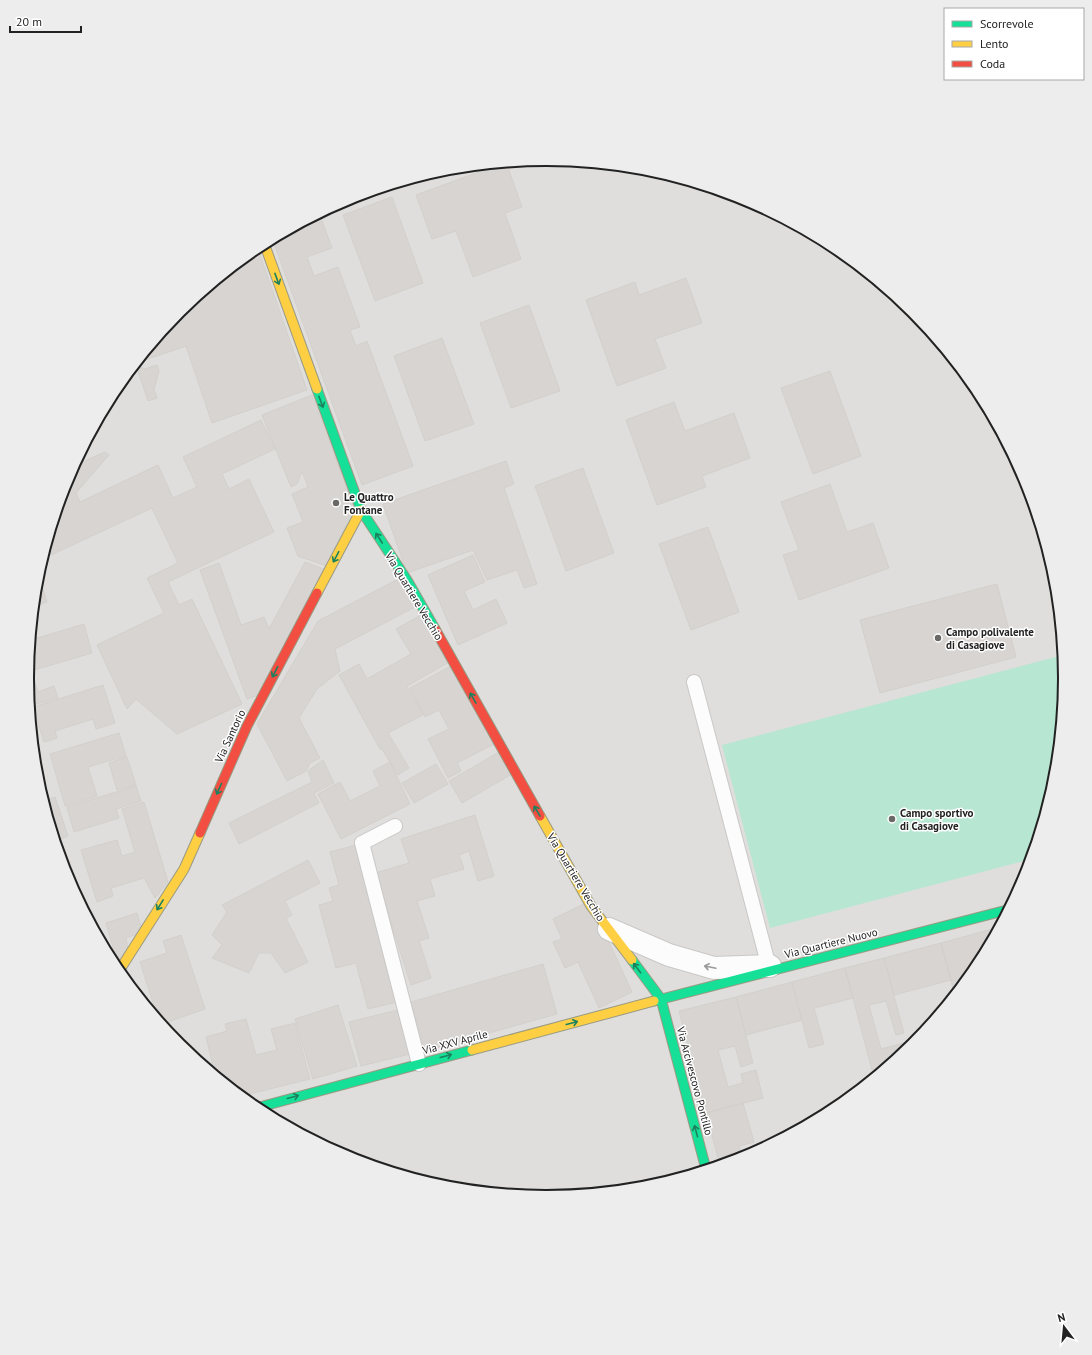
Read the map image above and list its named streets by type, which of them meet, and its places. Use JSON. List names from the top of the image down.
{
  "streets": {
    "street": [
      "Via Quartiere Vecchio",
      "Via Santorio",
      "Via Quartiere Nuovo",
      "Via XXV Aprile",
      "Via Arcivescovo Pontillo"
    ]
  },
  "crossings": [
    ["Via Quartiere Vecchio", "Via Santorio"],
    ["Via Quartiere Vecchio", "Via Quartiere Nuovo"],
    ["Via Quartiere Vecchio", "Via XXV Aprile"],
    ["Via Quartiere Vecchio", "Via Arcivescovo Pontillo"],
    ["Via Quartiere Nuovo", "Via XXV Aprile"],
    ["Via Quartiere Nuovo", "Via Arcivescovo Pontillo"],
    ["Via XXV Aprile", "Via Arcivescovo Pontillo"]
  ],
  "one_way": ["Via Santorio", "Via XXV Aprile", "Via Arcivescovo Pontillo"],
  "places": ["Le Quattro Fontane", "Campo polivalente di Casagiove", "Campo sportivo di Casagiove"],
  "legend": ["Scorrevole", "Lento", "Coda"],
  "scale_bar": "20 m",
  "north": "top"
}
